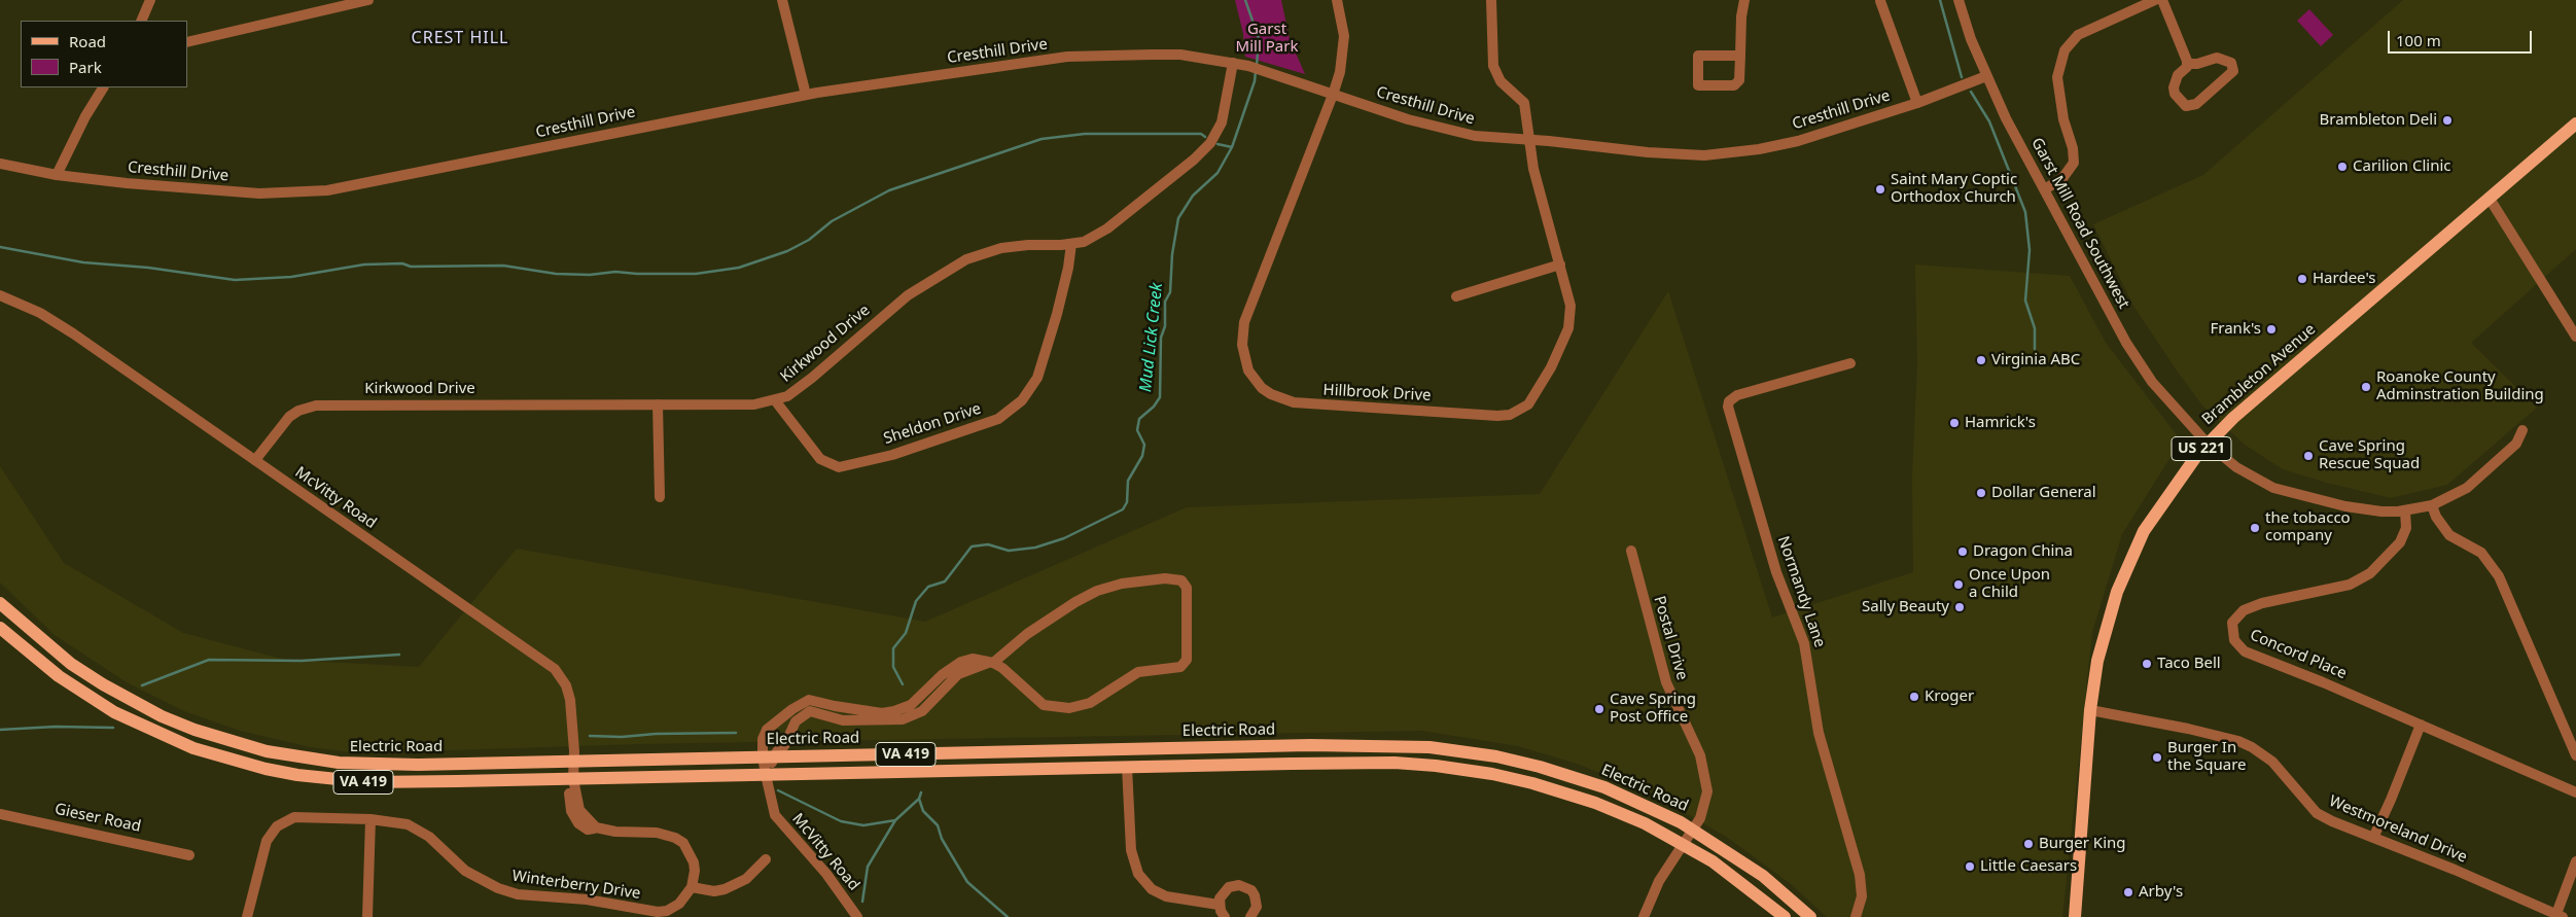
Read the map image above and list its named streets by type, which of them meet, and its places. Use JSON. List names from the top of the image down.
{
  "streets": {
    "main road": [
      "Brambleton Avenue",
      "US 221",
      "Electric Road",
      "VA 419"
    ],
    "street": [
      "Cresthill Drive",
      "Garst Mill Road Southwest",
      "Kirkwood Drive",
      "Hillbrook Drive",
      "Sheldon Drive",
      "McVitty Road",
      "Normandy Lane",
      "Postal Drive",
      "Concord Place",
      "Gieser Road",
      "Westmoreland Drive",
      "Winterberry Drive"
    ]
  },
  "crossings": [
    ["Cresthill Drive", "Garst Mill Road Southwest"],
    ["Cresthill Drive", "Kirkwood Drive"],
    ["Cresthill Drive", "Hillbrook Drive"],
    ["Garst Mill Road Southwest", "Brambleton Avenue"],
    ["Garst Mill Road Southwest", "Concord Place"],
    ["Kirkwood Drive", "Sheldon Drive"],
    ["Kirkwood Drive", "McVitty Road"],
    ["Brambleton Avenue", "Westmoreland Drive"],
    ["McVitty Road", "Electric Road"],
    ["Postal Drive", "Electric Road"]
  ],
  "districts": ["CREST HILL"],
  "water": ["Mud Lick Creek"],
  "parks": ["Garst Mill Park"],
  "places": [
    "Brambleton Deli",
    "Carilion Clinic",
    "Saint Mary Coptic Orthodox Church",
    "Hardee's",
    "Frank's",
    "Virginia ABC",
    "Roanoke County Adminstration Building",
    "Hamrick's",
    "Cave Spring Rescue Squad",
    "Dollar General",
    "the tobacco company",
    "Dragon China",
    "Once Upon a Child",
    "Sally Beauty",
    "Taco Bell",
    "Kroger",
    "Cave Spring Post Office",
    "Burger In the Square",
    "Burger King",
    "Little Caesars",
    "Arby's"
  ],
  "legend": ["Road", "Park"],
  "scale_bar": "100 m"
}
